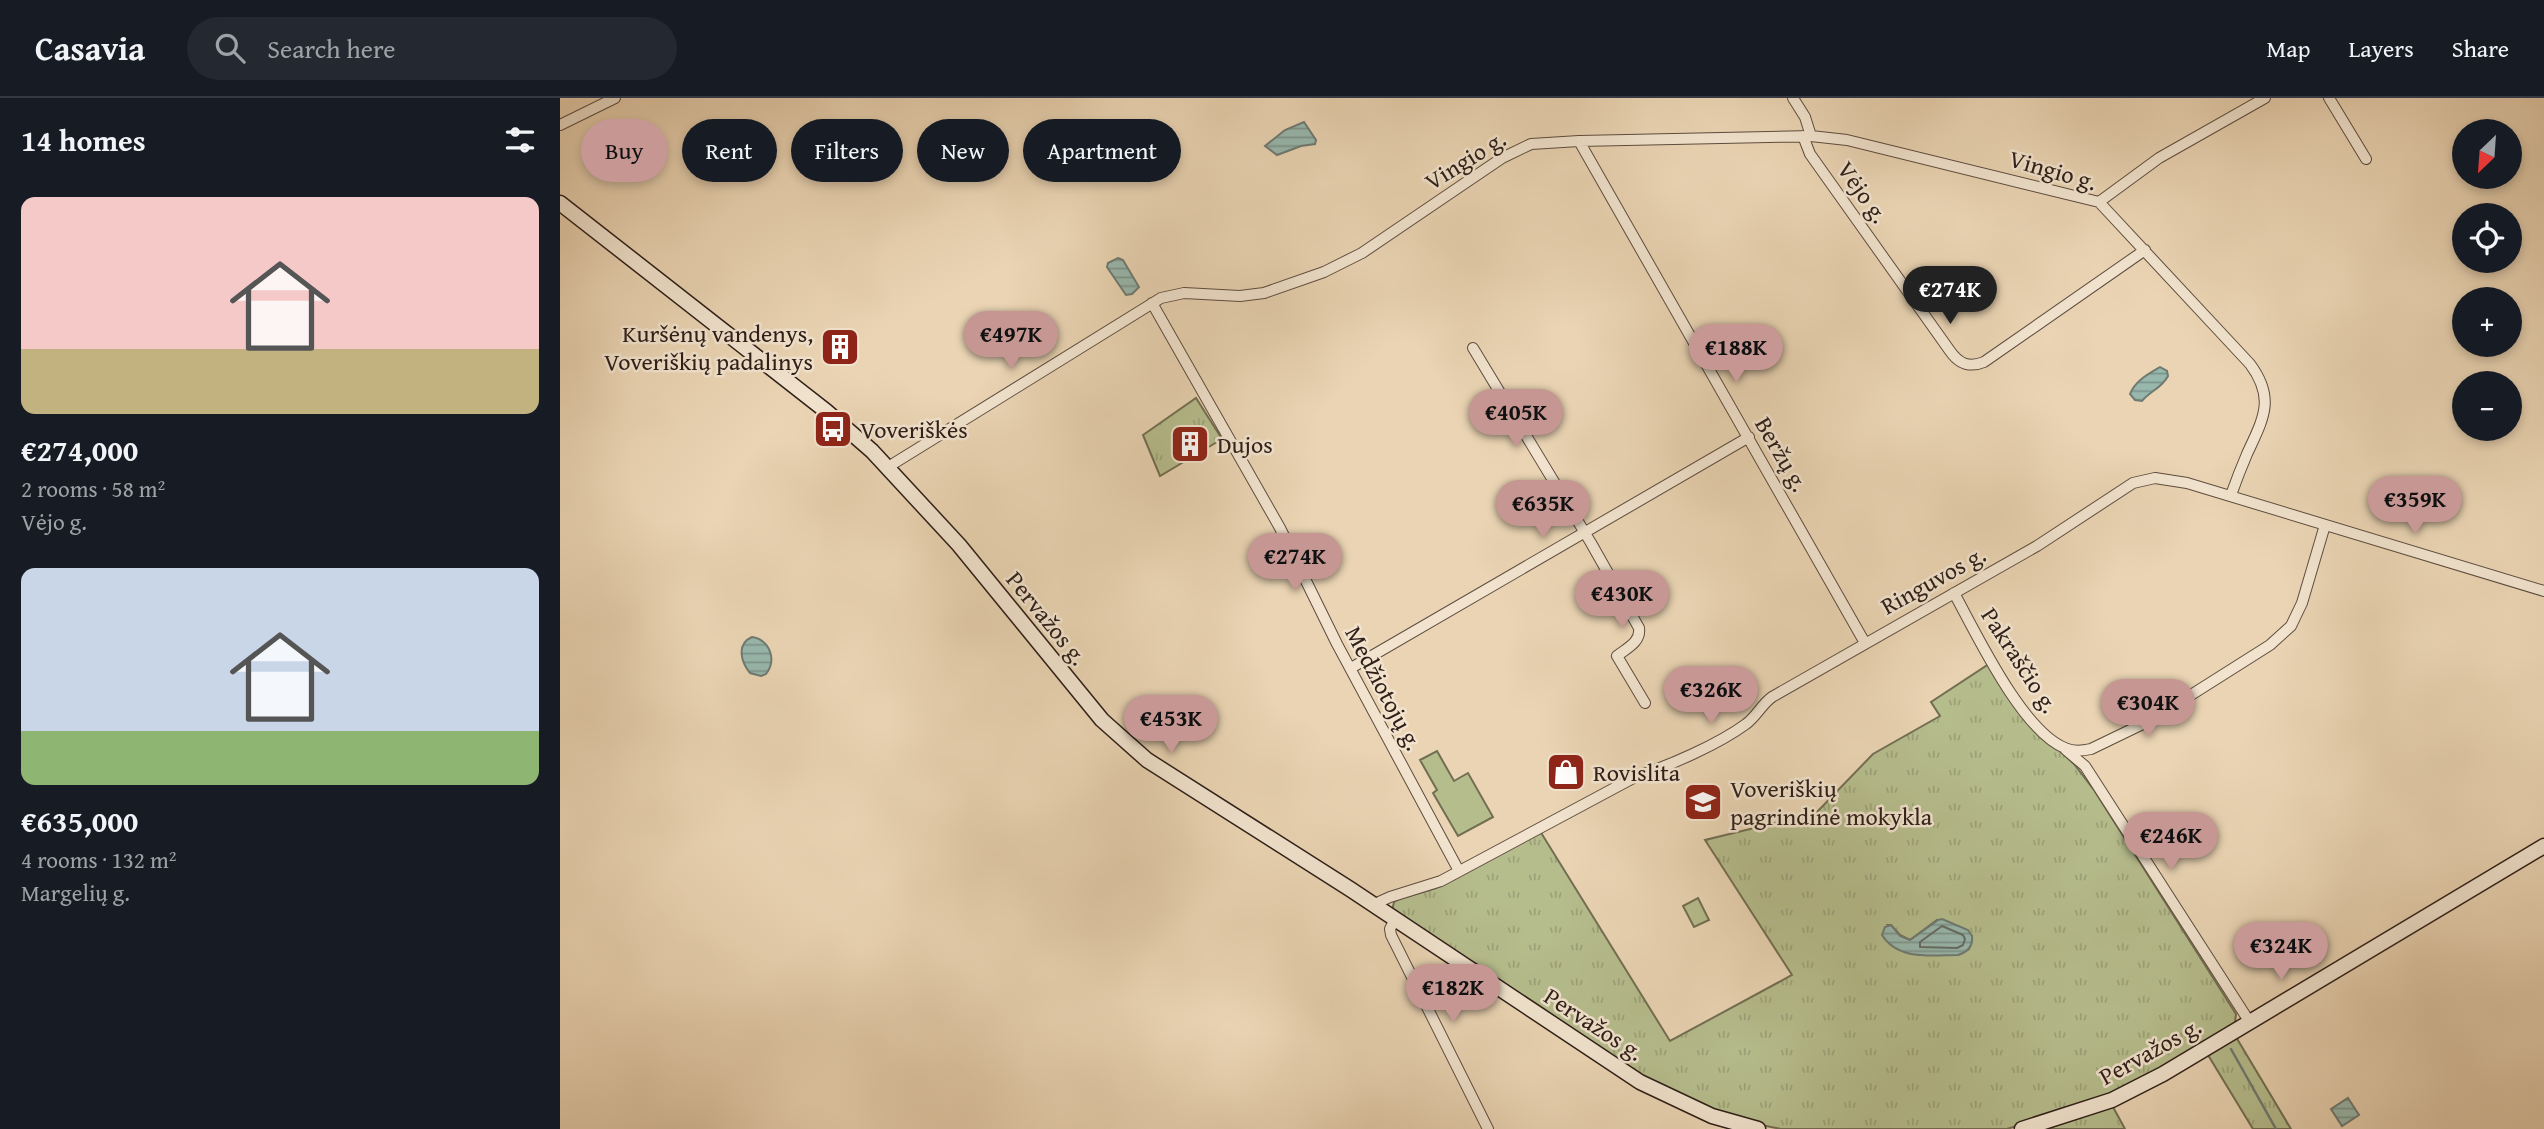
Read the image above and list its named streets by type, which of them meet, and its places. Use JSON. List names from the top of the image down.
{
  "streets": {
    "main road": ["Pervažos g."],
    "street": [
      "Vingio g.",
      "Vėjo g.",
      "Beržų g.",
      "Ringuvos g.",
      "Pakraščio g.",
      "Medžiotojų g."
    ]
  },
  "crossings": [
    ["Vingio g.", "Vėjo g."],
    ["Vingio g.", "Beržų g."],
    ["Vingio g.", "Ringuvos g."],
    ["Vingio g.", "Pervažos g."],
    ["Vingio g.", "Medžiotojų g."],
    ["Beržų g.", "Ringuvos g."],
    ["Ringuvos g.", "Pervažos g."],
    ["Ringuvos g.", "Pakraščio g."],
    ["Ringuvos g.", "Medžiotojų g."],
    ["Pervažos g.", "Pakraščio g."]
  ],
  "places": {
    "building": ["Kuršėnų vandenys, Voveriškių padalinys", "Dujos"],
    "bus stop": ["Voveriškės"],
    "shop": ["Rovislita"],
    "school or university": ["Voveriškių pagrindinė mokykla"]
  },
  "north": "bottom left",
  "page": {
    "header": "Casavia",
    "search": "Search here",
    "nav": ["Map", "Layers", "Share"],
    "heading": "14 homes",
    "map_buttons": ["+", "−"],
    "chip": [
      "Buy",
      "Rent",
      "Filters",
      "New",
      "Apartment"
    ],
    "list": [
      {
        "name": "€274,000",
        "note": "2 rooms · 58 m² · Vėjo g."
      },
      {
        "name": "€635,000",
        "note": "4 rooms · 132 m² · Margelių g."
      }
    ],
    "price": [
      "€274K",
      "€497K",
      "€188K",
      "€405K",
      "€359K",
      "€635K",
      "€274K",
      "€430K",
      "€326K",
      "€304K",
      "€453K",
      "€246K",
      "€324K",
      "€182K"
    ]
  }
}
